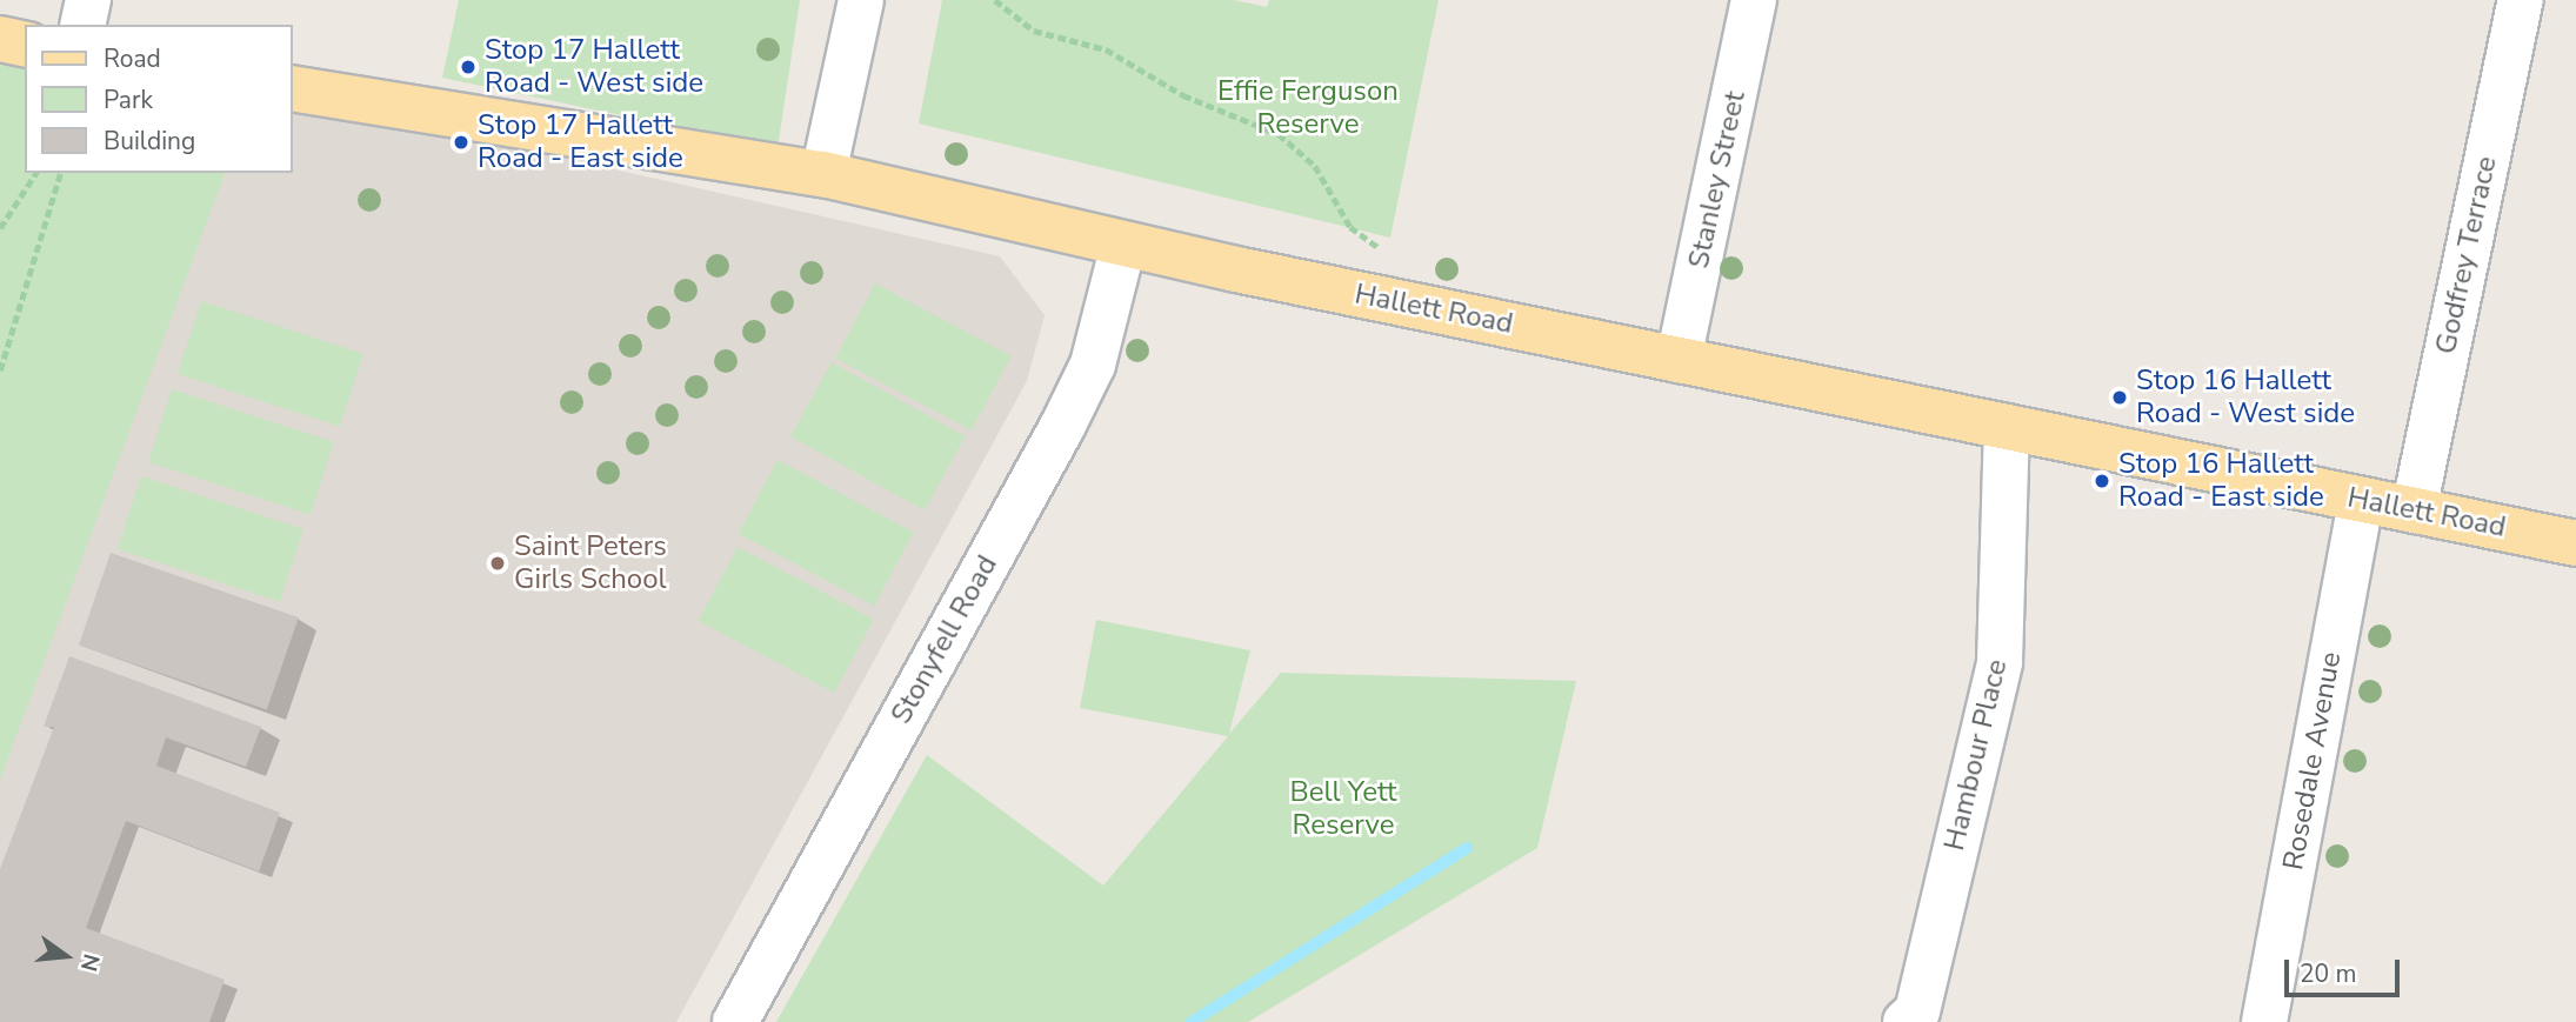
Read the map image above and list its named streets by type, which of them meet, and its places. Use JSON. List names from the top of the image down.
{
  "streets": {
    "main road": ["Hallett Road"],
    "street": [
      "Stanley Street",
      "Godfrey Terrace",
      "Stonyfell Road",
      "Hambour Place",
      "Rosedale Avenue"
    ]
  },
  "crossings": [
    ["Stanley Street", "Hallett Road"],
    ["Godfrey Terrace", "Hallett Road"],
    ["Hallett Road", "Stonyfell Road"],
    ["Hallett Road", "Hambour Place"],
    ["Hallett Road", "Rosedale Avenue"]
  ],
  "parks": ["Effie Ferguson Reserve", "Bell Yett Reserve"],
  "places": [
    "Stop 17 Hallett Road - West side",
    "Stop 17 Hallett Road - East side",
    "Stop 16 Hallett Road - West side",
    "Stop 16 Hallett Road - East side",
    "Saint Peters Girls School"
  ],
  "legend": ["Road", "Park", "Building"],
  "scale_bar": "20 m",
  "north": "right"
}
